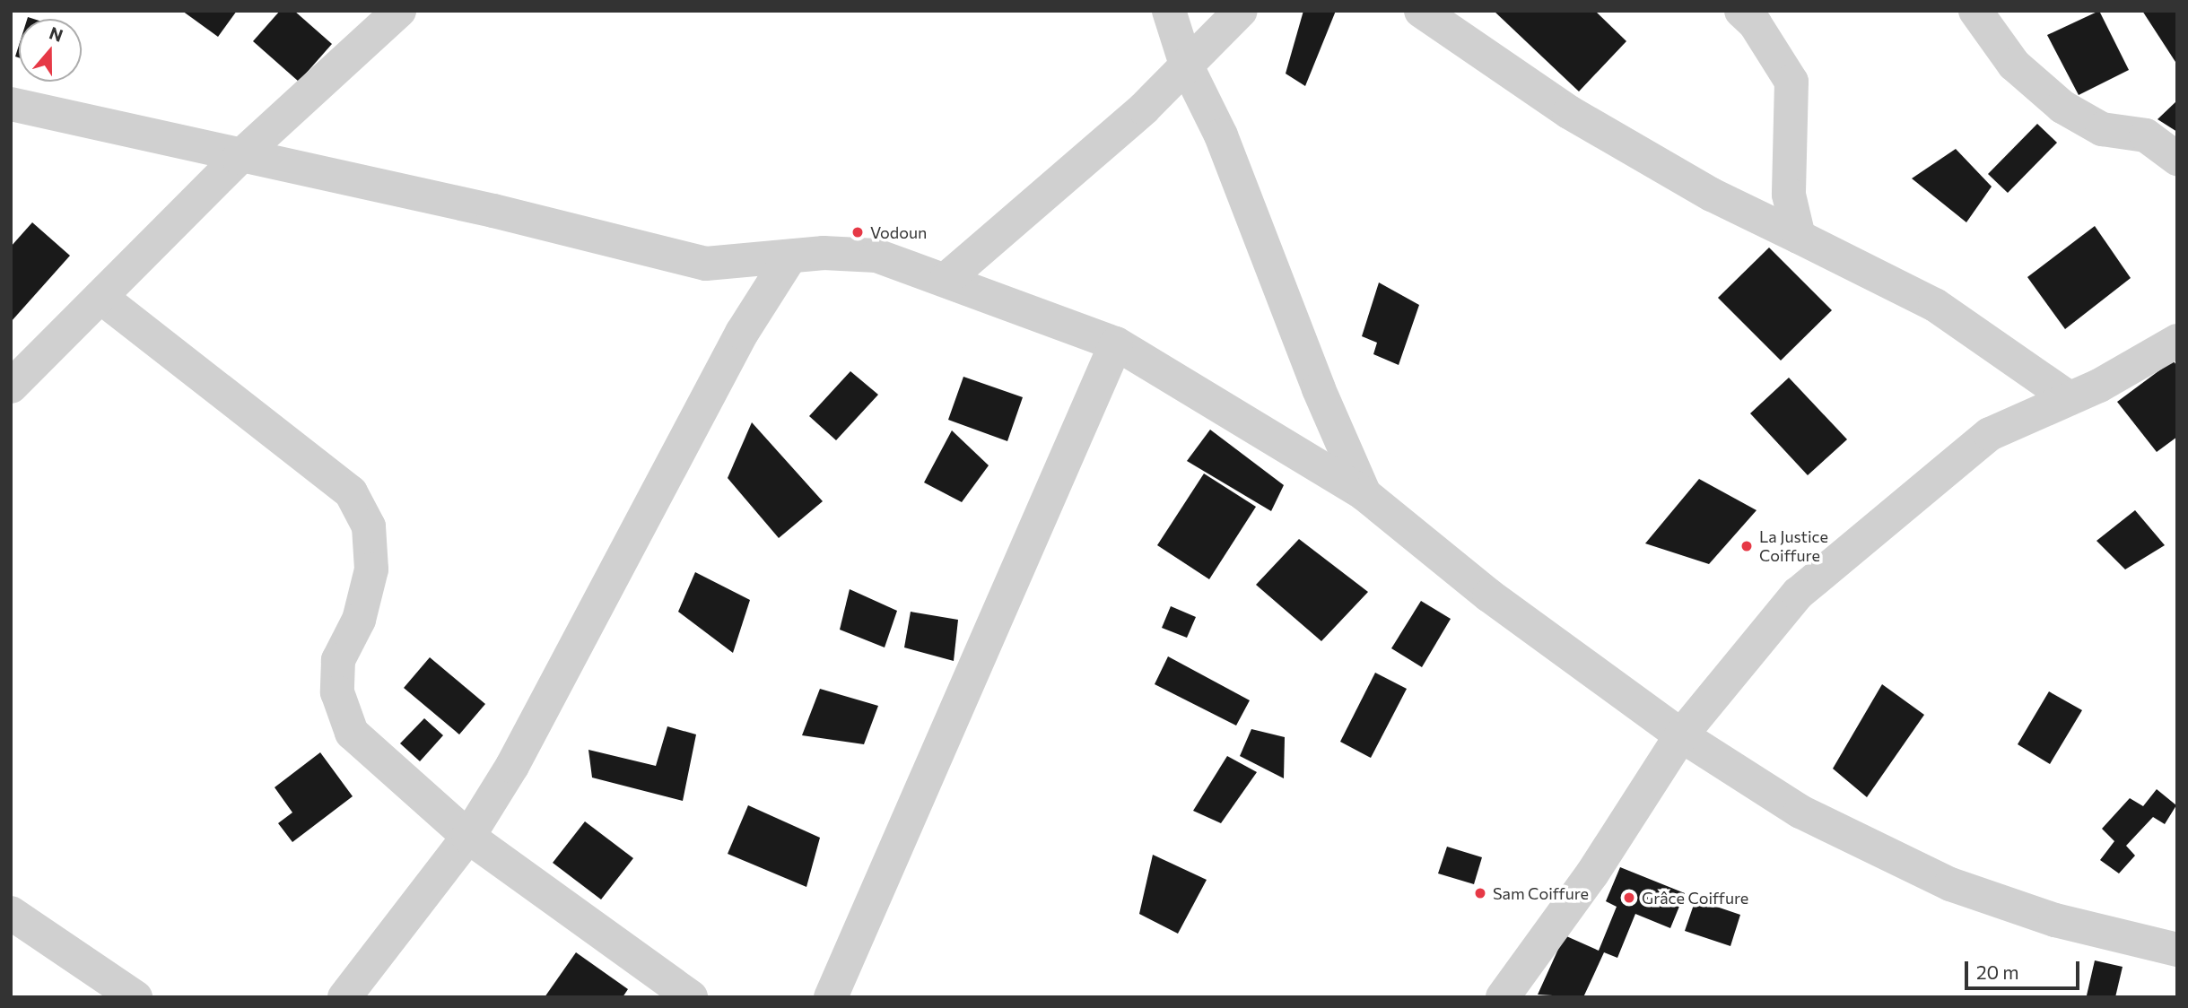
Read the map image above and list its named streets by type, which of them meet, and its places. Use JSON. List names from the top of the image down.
{
  "places": [
    "Vodoun",
    "La Justice Coiffure",
    "Sam Coiffure",
    "Grâce Coiffure"
  ],
  "scale_bar": "20 m",
  "north": "top"
}
